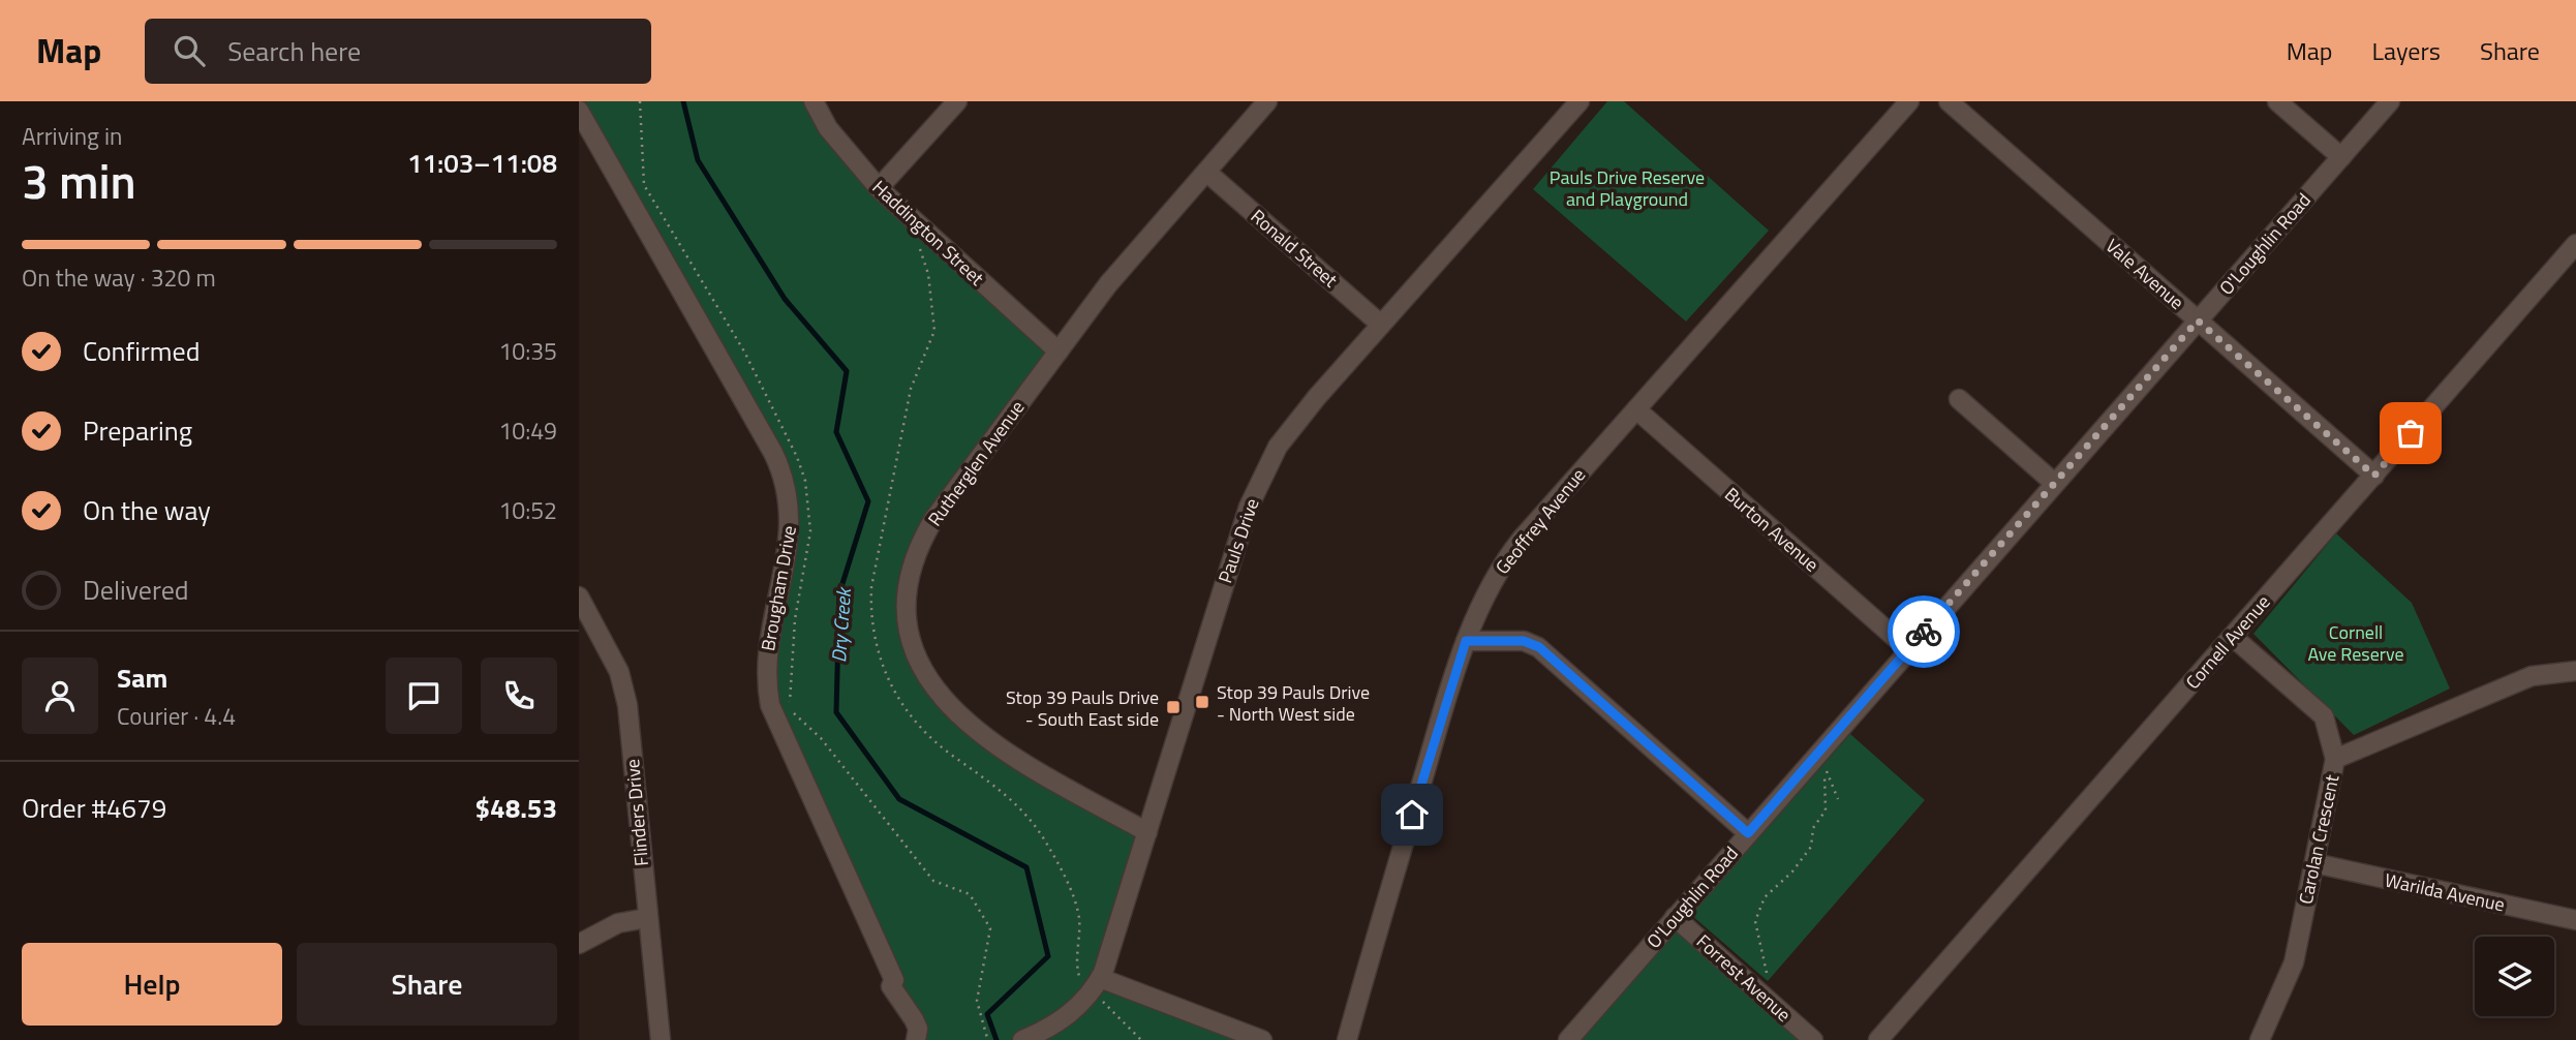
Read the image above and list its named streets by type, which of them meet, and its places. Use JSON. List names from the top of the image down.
{
  "streets": {
    "street": [
      "Haddington Street",
      "O'Loughlin Road",
      "Ronald Street",
      "Vale Avenue",
      "Rutherglen Avenue",
      "Geoffrey Avenue",
      "Burton Avenue",
      "Pauls Drive",
      "Brougham Drive",
      "Cornell Avenue",
      "Flinders Drive",
      "Carolan Crescent",
      "Warilda Avenue",
      "Forrest Avenue"
    ]
  },
  "crossings": [
    ["Haddington Street", "Rutherglen Avenue"],
    ["O'Loughlin Road", "Vale Avenue"],
    ["O'Loughlin Road", "Burton Avenue"],
    ["O'Loughlin Road", "Forrest Avenue"],
    ["Ronald Street", "Rutherglen Avenue"],
    ["Ronald Street", "Pauls Drive"],
    ["Vale Avenue", "Cornell Avenue"],
    ["Rutherglen Avenue", "Pauls Drive"],
    ["Geoffrey Avenue", "Burton Avenue"],
    ["Carolan Crescent", "Warilda Avenue"]
  ],
  "water": ["Dry Creek"],
  "parks": ["Pauls Drive Reserve and Playground", "Cornell Ave Reserve"],
  "places": {
    "transit": ["Stop 39 Pauls Drive - North West side", "Stop 39 Pauls Drive - South East side"]
  },
  "page": {
    "header": "Map",
    "search": "Search here",
    "nav": ["Map", "Layers", "Share"],
    "heading": ["3 min", "Arriving in", "11:03–11:08"],
    "panel": [
      "Sam",
      "Courier · 4.4",
      "Order #4679",
      "$48.53"
    ],
    "bar": "On the way · 320 m",
    "list": [
      ["Confirmed", "10:35"],
      ["Preparing", "10:49"],
      ["On the way", "10:52"],
      "Delivered"
    ],
    "buttons": ["Help", "Share"]
  }
}
